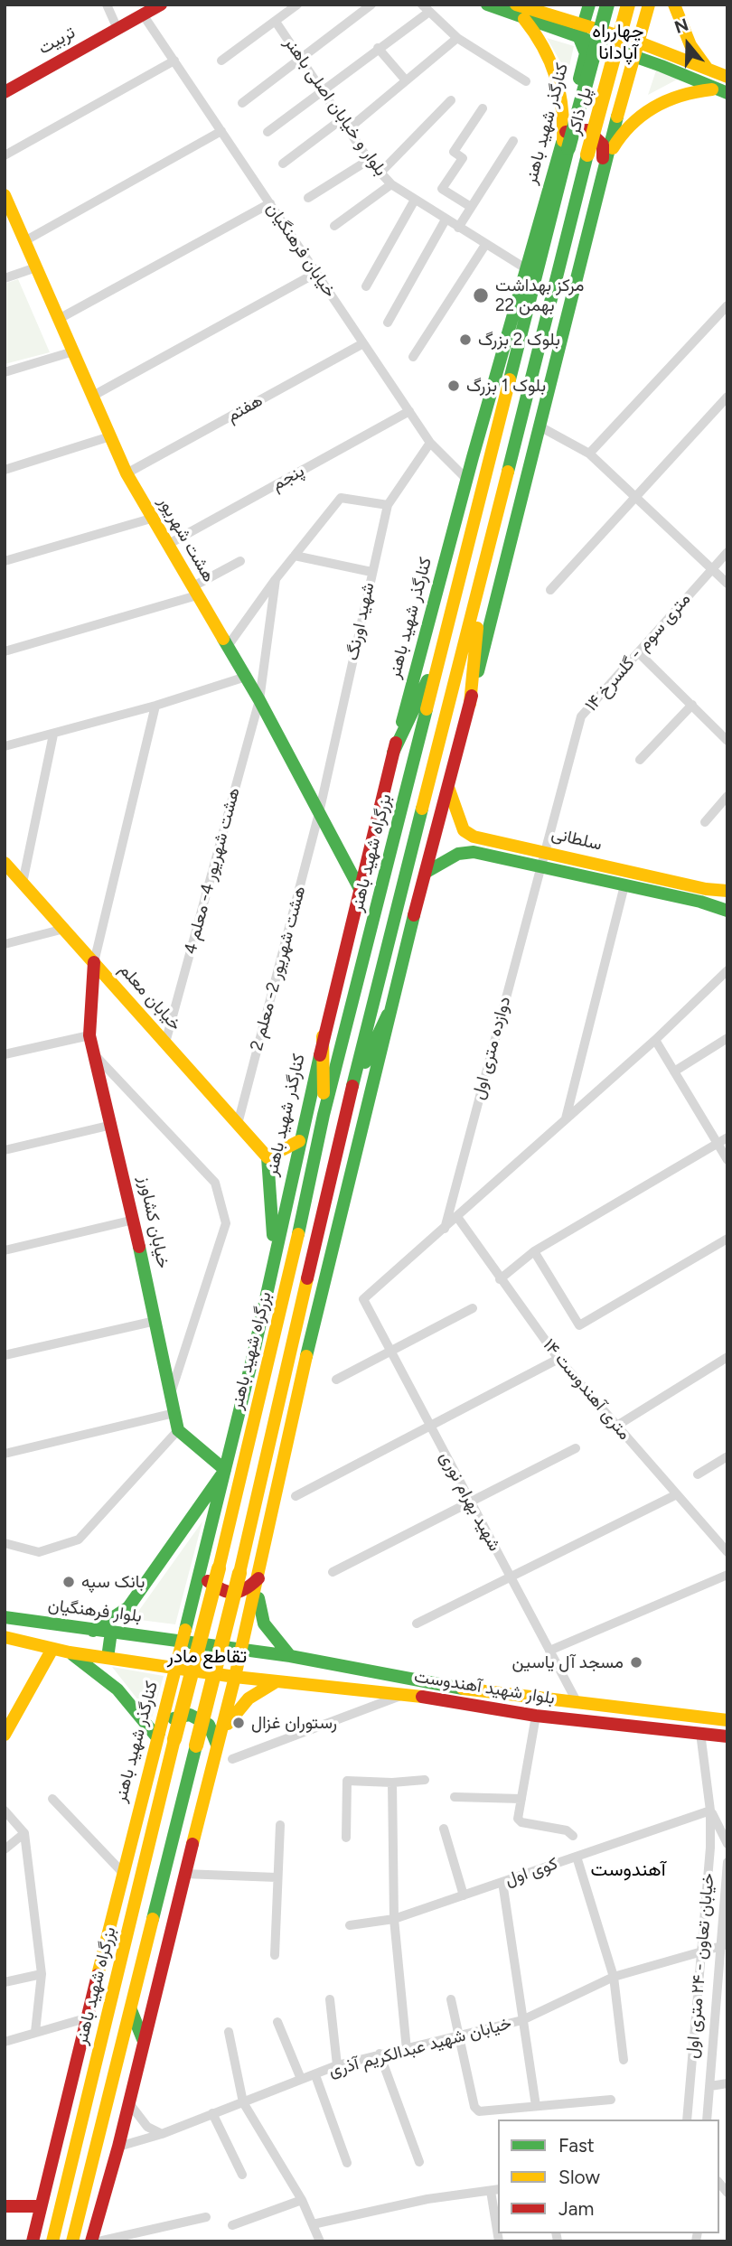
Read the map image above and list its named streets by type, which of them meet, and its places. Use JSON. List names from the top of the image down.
{
  "streets": {
    "main road": [
      "تربیت",
      "پل ذاکر",
      "کنارگذر شهید باهنر",
      "هشت شهریور",
      "سلطانی",
      "بزرگراه شهید باهنر",
      "خیابان معلم",
      "خیابان کشاورز",
      "بلوار فرهنگیان",
      "بلوار شهید آهندوست"
    ],
    "street": [
      "بلوار و خیابان اصلی باهنر",
      "خیابان فرهنگیان",
      "هفتم",
      "پنجم",
      "شهید اورنگ",
      "۱۴ متری سوم - گلسرخ",
      "هشت شهریور 4- معلم 4",
      "هشت شهریور 2- معلم 2",
      "دوازده متری اول",
      "۱۴ متری آهندوست",
      "شهید بهرام نوری",
      "کوی اول",
      "خیابان تعاون - ۲۴ متری اول",
      "خیابان شهید عبدالکریم آذری"
    ]
  },
  "crossings": [
    ["تربیت", "خیابان فرهنگیان"],
    ["بلوار و خیابان اصلی باهنر", "کنارگذر شهید باهنر"],
    ["پل ذاکر", "کنارگذر شهید باهنر"],
    ["پل ذاکر", "بزرگراه شهید باهنر"],
    ["کنارگذر شهید باهنر", "خیابان فرهنگیان"],
    ["کنارگذر شهید باهنر", "هشت شهریور"],
    ["کنارگذر شهید باهنر", "بزرگراه شهید باهنر"],
    ["کنارگذر شهید باهنر", "بلوار فرهنگیان"],
    ["کنارگذر شهید باهنر", "بلوار شهید آهندوست"],
    ["خیابان فرهنگیان", "هفتم"],
    ["خیابان فرهنگیان", "پنجم"],
    ["خیابان فرهنگیان", "شهید اورنگ"],
    ["هفتم", "هشت شهریور"],
    ["پنجم", "هشت شهریور"],
    ["هشت شهریور", "شهید اورنگ"],
    ["هشت شهریور", "هشت شهریور 4- معلم 4"],
    ["هشت شهریور", "هشت شهریور 2- معلم 2"],
    ["شهید اورنگ", "هشت شهریور 2- معلم 2"],
    ["۱۴ متری سوم - گلسرخ", "سلطانی"],
    ["۱۴ متری سوم - گلسرخ", "دوازده متری اول"],
    ["سلطانی", "دوازده متری اول"],
    ["هشت شهریور 4- معلم 4", "خیابان معلم"],
    ["هشت شهریور 2- معلم 2", "خیابان معلم"],
    ["خیابان معلم", "خیابان کشاورز"],
    ["دوازده متری اول", "شهید بهرام نوری"],
    ["شهید بهرام نوری", "بلوار شهید آهندوست"],
    ["بلوار فرهنگیان", "بلوار شهید آهندوست"],
    ["بلوار شهید آهندوست", "خیابان تعاون - ۲۴ متری اول"],
    ["کوی اول", "خیابان تعاون - ۲۴ متری اول"],
    ["خیابان تعاون - ۲۴ متری اول", "خیابان شهید عبدالکریم آذری"]
  ],
  "districts": ["چهارراه آپادانا", "تقاطع مادر", "آهندوست"],
  "places": [
    "مرکز بهداشت 22 بهمن",
    "بلوک 2 بزرگ",
    "بلوک 1 بزرگ",
    "بانک سپه",
    "مسجد آل یاسین",
    "رستوران غزال"
  ],
  "legend": ["Fast", "Slow", "Jam"],
  "north": "top"
}
